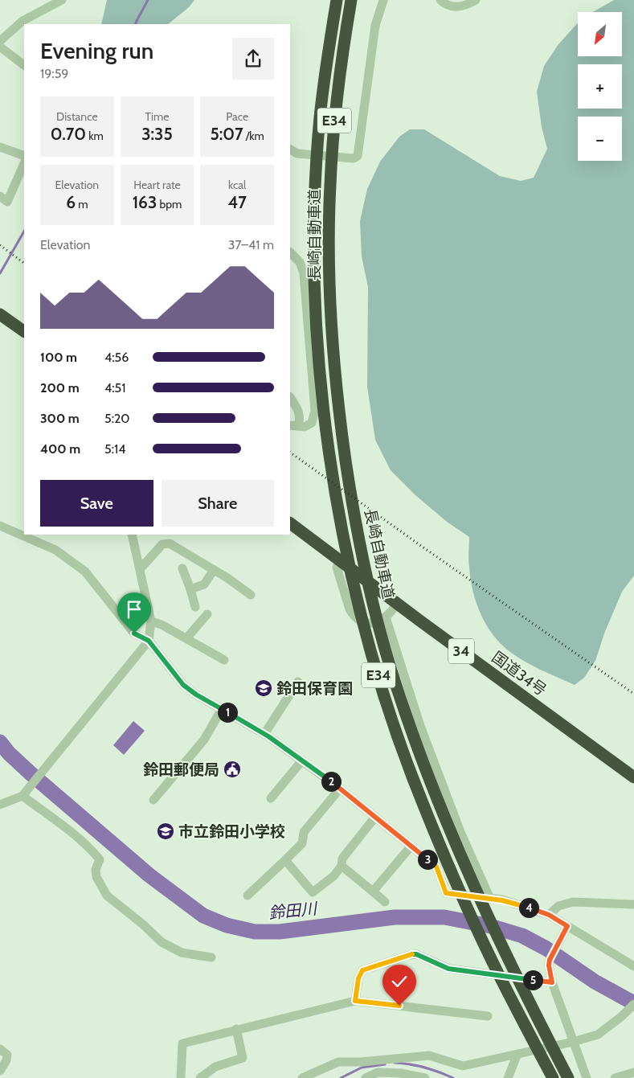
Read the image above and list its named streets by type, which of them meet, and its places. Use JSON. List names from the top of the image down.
{
  "streets": {
    "highway": [
      "E34",
      "長崎自動車道",
      "34",
      "国道34号"
    ]
  },
  "water": ["鈴田川"],
  "places": {
    "school or university": ["鈴田保育園", "市立鈴田小学校"],
    "public building": ["鈴田郵便局"]
  },
  "north": "bottom left",
  "page": {
    "map_buttons": ["+", "−"],
    "heading": ["Evening run", "19:59"],
    "stats": [
      ["Distance", "0.70 km"],
      ["Time", "3:35"],
      ["Pace", "5:07 /km"],
      ["Elevation", "6 m"],
      ["Heart rate", "163 bpm"],
      ["kcal", "47"]
    ],
    "chart": ["Elevation", "37–41 m"],
    "list": [
      {
        "name": "100 m",
        "note": "4:56"
      },
      {
        "name": "200 m",
        "note": "4:51"
      },
      {
        "name": "300 m",
        "note": "5:20"
      },
      {
        "name": "400 m",
        "note": "5:14"
      }
    ],
    "buttons": ["Save", "Share"],
    "pins": [
      "1",
      "2",
      "3",
      "4",
      "5"
    ]
  }
}
